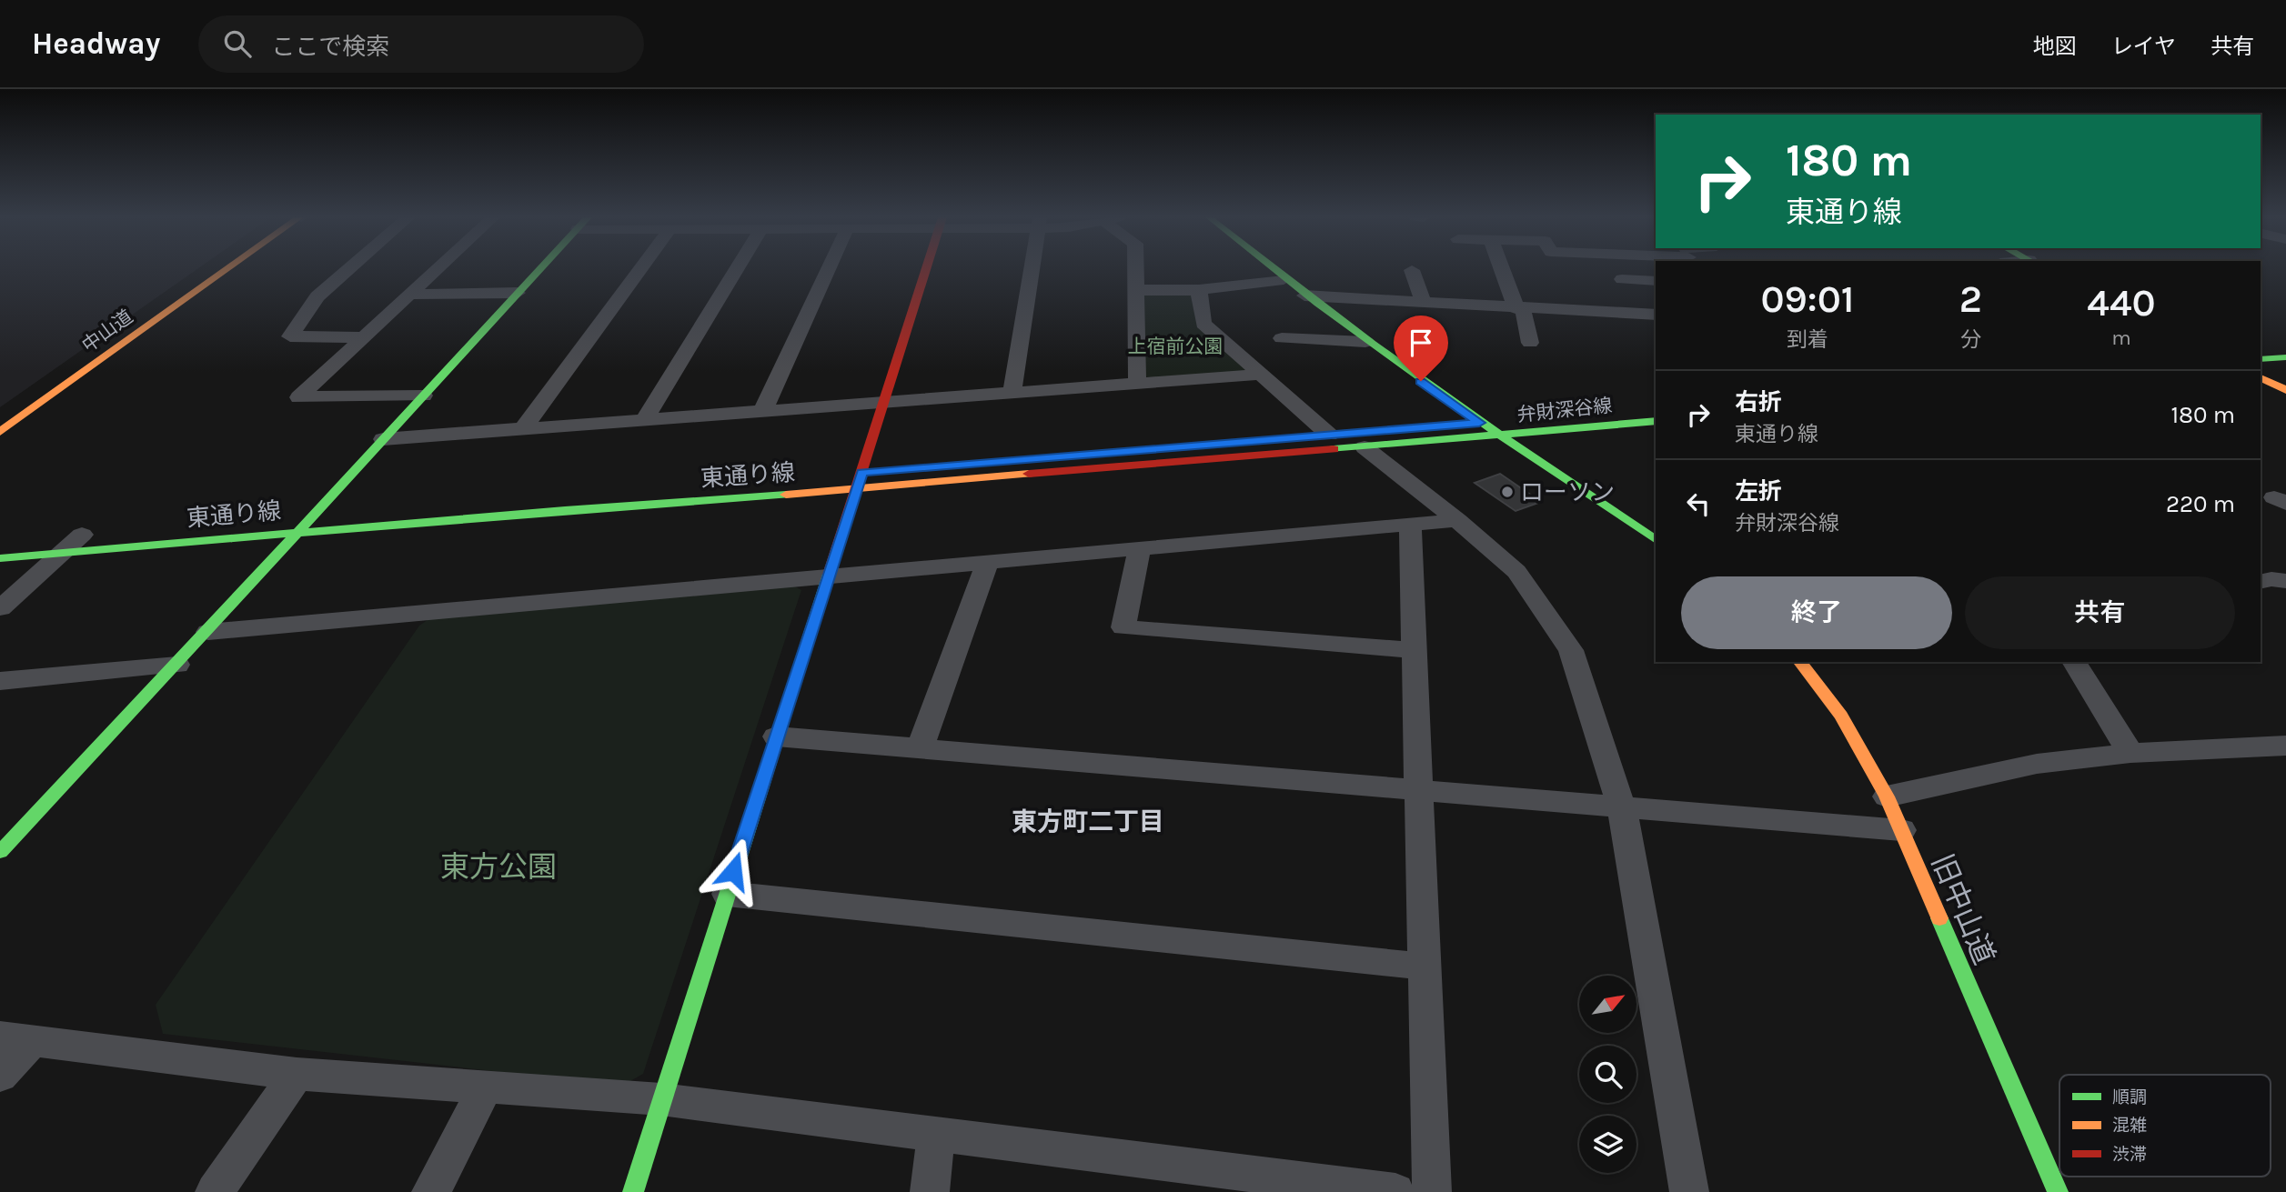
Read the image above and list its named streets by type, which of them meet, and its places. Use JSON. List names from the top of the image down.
{
  "streets": {
    "main road": [
      "中山道",
      "弁財深谷線",
      "東通り線",
      "旧中山道"
    ]
  },
  "crossings": [
    ["弁財深谷線", "東通り線"]
  ],
  "districts": ["東方町二丁目"],
  "parks": ["上宿前公園", "東方公園"],
  "places": ["ローソン"],
  "legend": ["順調", "混雑", "渋滞"],
  "north": "top right",
  "page": {
    "header": "Headway",
    "search": "ここで検索",
    "nav": ["地図", "レイヤ", "共有"],
    "turn": ["180 m", "東通り線"],
    "eta": [
      "09:01",
      "到着",
      "2",
      "分",
      "440",
      "m"
    ],
    "list": [
      {
        "name": "右折",
        "note": "東通り線",
        "value": "180 m"
      },
      {
        "name": "左折",
        "note": "弁財深谷線",
        "value": "220 m"
      }
    ],
    "buttons": ["終了", "共有"]
  }
}
